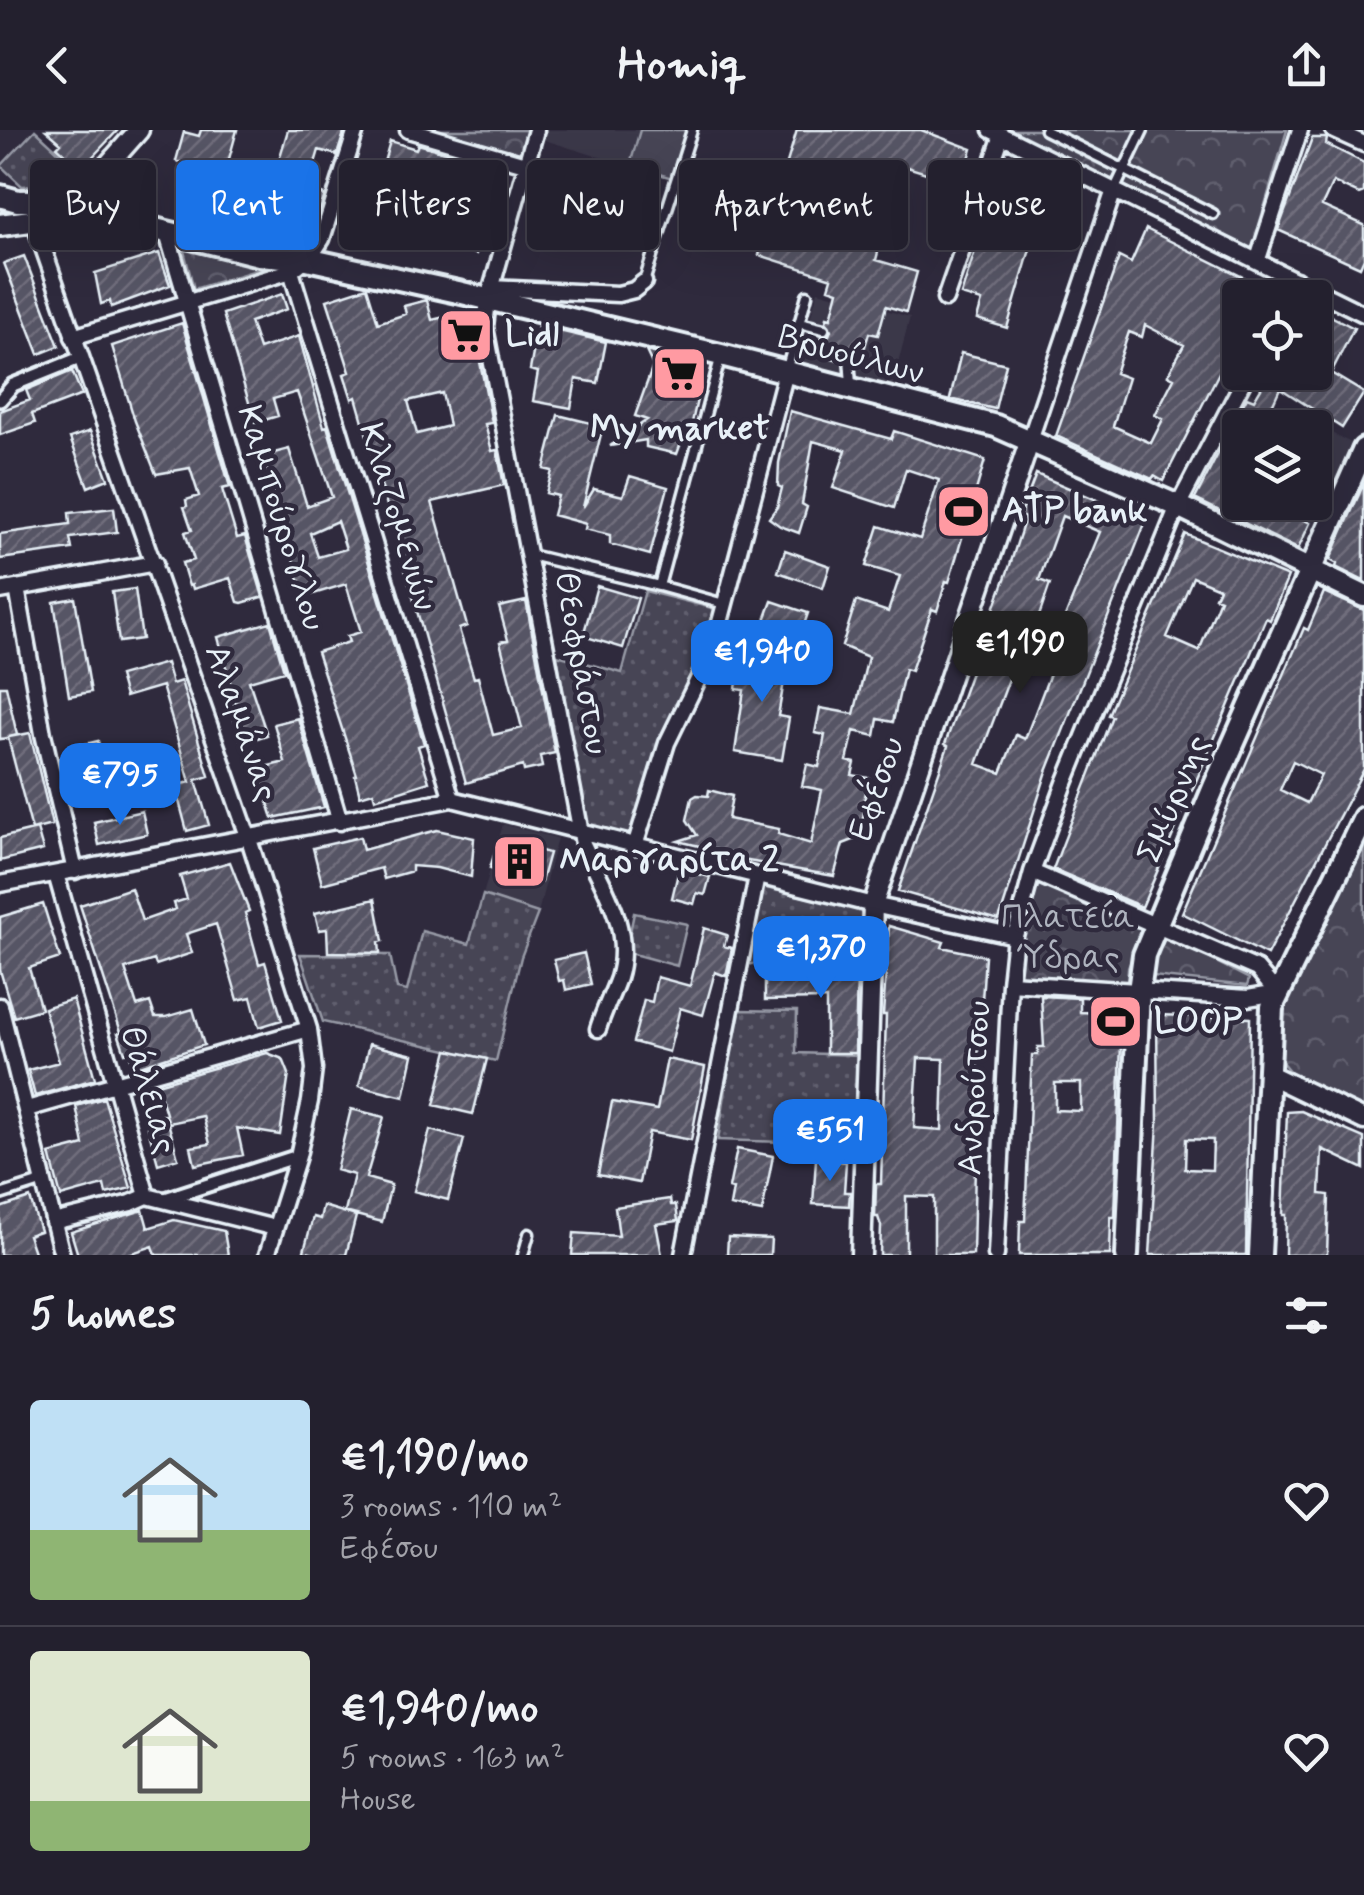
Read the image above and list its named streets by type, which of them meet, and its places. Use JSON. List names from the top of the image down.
{
  "streets": {
    "main road": ["Βρυούλων", "Σμύρνης"],
    "street": [
      "Κλαζομενών",
      "Καμπούρογλου",
      "Θεοφράστου",
      "Αλαμάνας",
      "Εφέσου",
      "Ανδρούτσου",
      "Θάλειας"
    ]
  },
  "crossings": [
    ["Βρυούλων", "Κλαζομενών"],
    ["Βρυούλων", "Καμπούρογλου"],
    ["Βρυούλων", "Θεοφράστου"],
    ["Βρυούλων", "Εφέσου"],
    ["Βρυούλων", "Σμύρνης"],
    ["Βρυούλων", "Ανδρούτσου"],
    ["Αλαμάνας", "Θάλειας"]
  ],
  "parks": ["Πλατεία Ύδρας"],
  "places": {
    "supermarket": ["Lidl", "My market"],
    "sports": ["ATP bank", "LOOP"],
    "building": ["Μαργαρίτα 2"]
  },
  "page": {
    "header": "Homiq",
    "chip": [
      "Buy",
      "Rent",
      "Filters",
      "New",
      "Apartment",
      "House"
    ],
    "price": [
      "€1,190",
      "€1,940",
      "€795",
      "€1,370",
      "€551"
    ],
    "heading": "5 homes",
    "list": [
      {
        "name": "€1,190/mo",
        "note": "3 rooms · 110 m² · Εφέσου"
      },
      {
        "name": "€1,940/mo",
        "note": "5 rooms · 163 m² · House"
      }
    ]
  }
}
